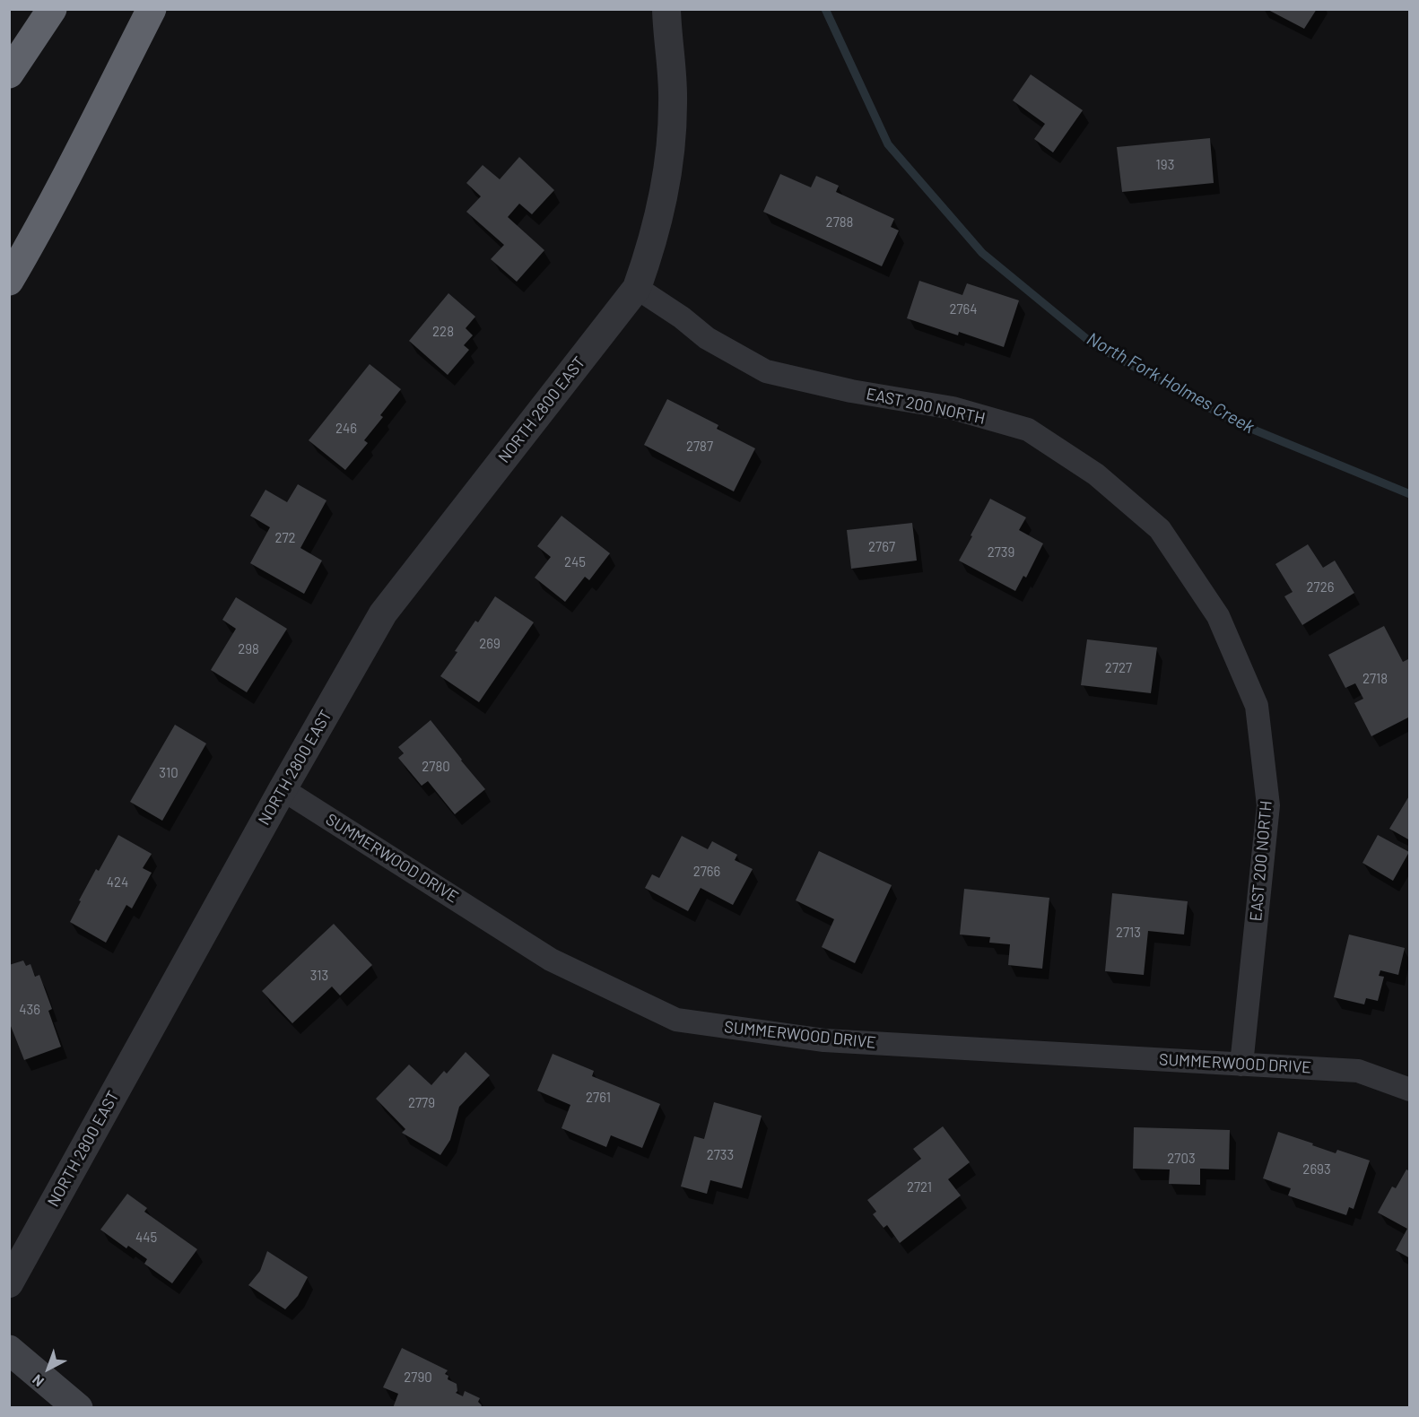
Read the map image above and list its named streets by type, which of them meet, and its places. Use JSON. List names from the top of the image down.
{
  "streets": {
    "street": ["EAST 200 NORTH", "NORTH 2800 EAST", "SUMMERWOOD DRIVE"]
  },
  "crossings": [
    ["EAST 200 NORTH", "NORTH 2800 EAST"],
    ["EAST 200 NORTH", "SUMMERWOOD DRIVE"],
    ["NORTH 2800 EAST", "SUMMERWOOD DRIVE"]
  ],
  "water": ["North Fork Holmes Creek"],
  "house_numbers": [
    "193",
    "2788",
    "2764",
    "228",
    "246",
    "2787",
    "272",
    "2767",
    "2739",
    "245",
    "2726",
    "269",
    "298",
    "2727",
    "2718",
    "2780",
    "310",
    "2766",
    "424",
    "2713",
    "313",
    "436",
    "2761",
    "2779",
    "2733",
    "2703",
    "2693",
    "2721",
    "445",
    "2790"
  ],
  "north": "bottom left"
}
